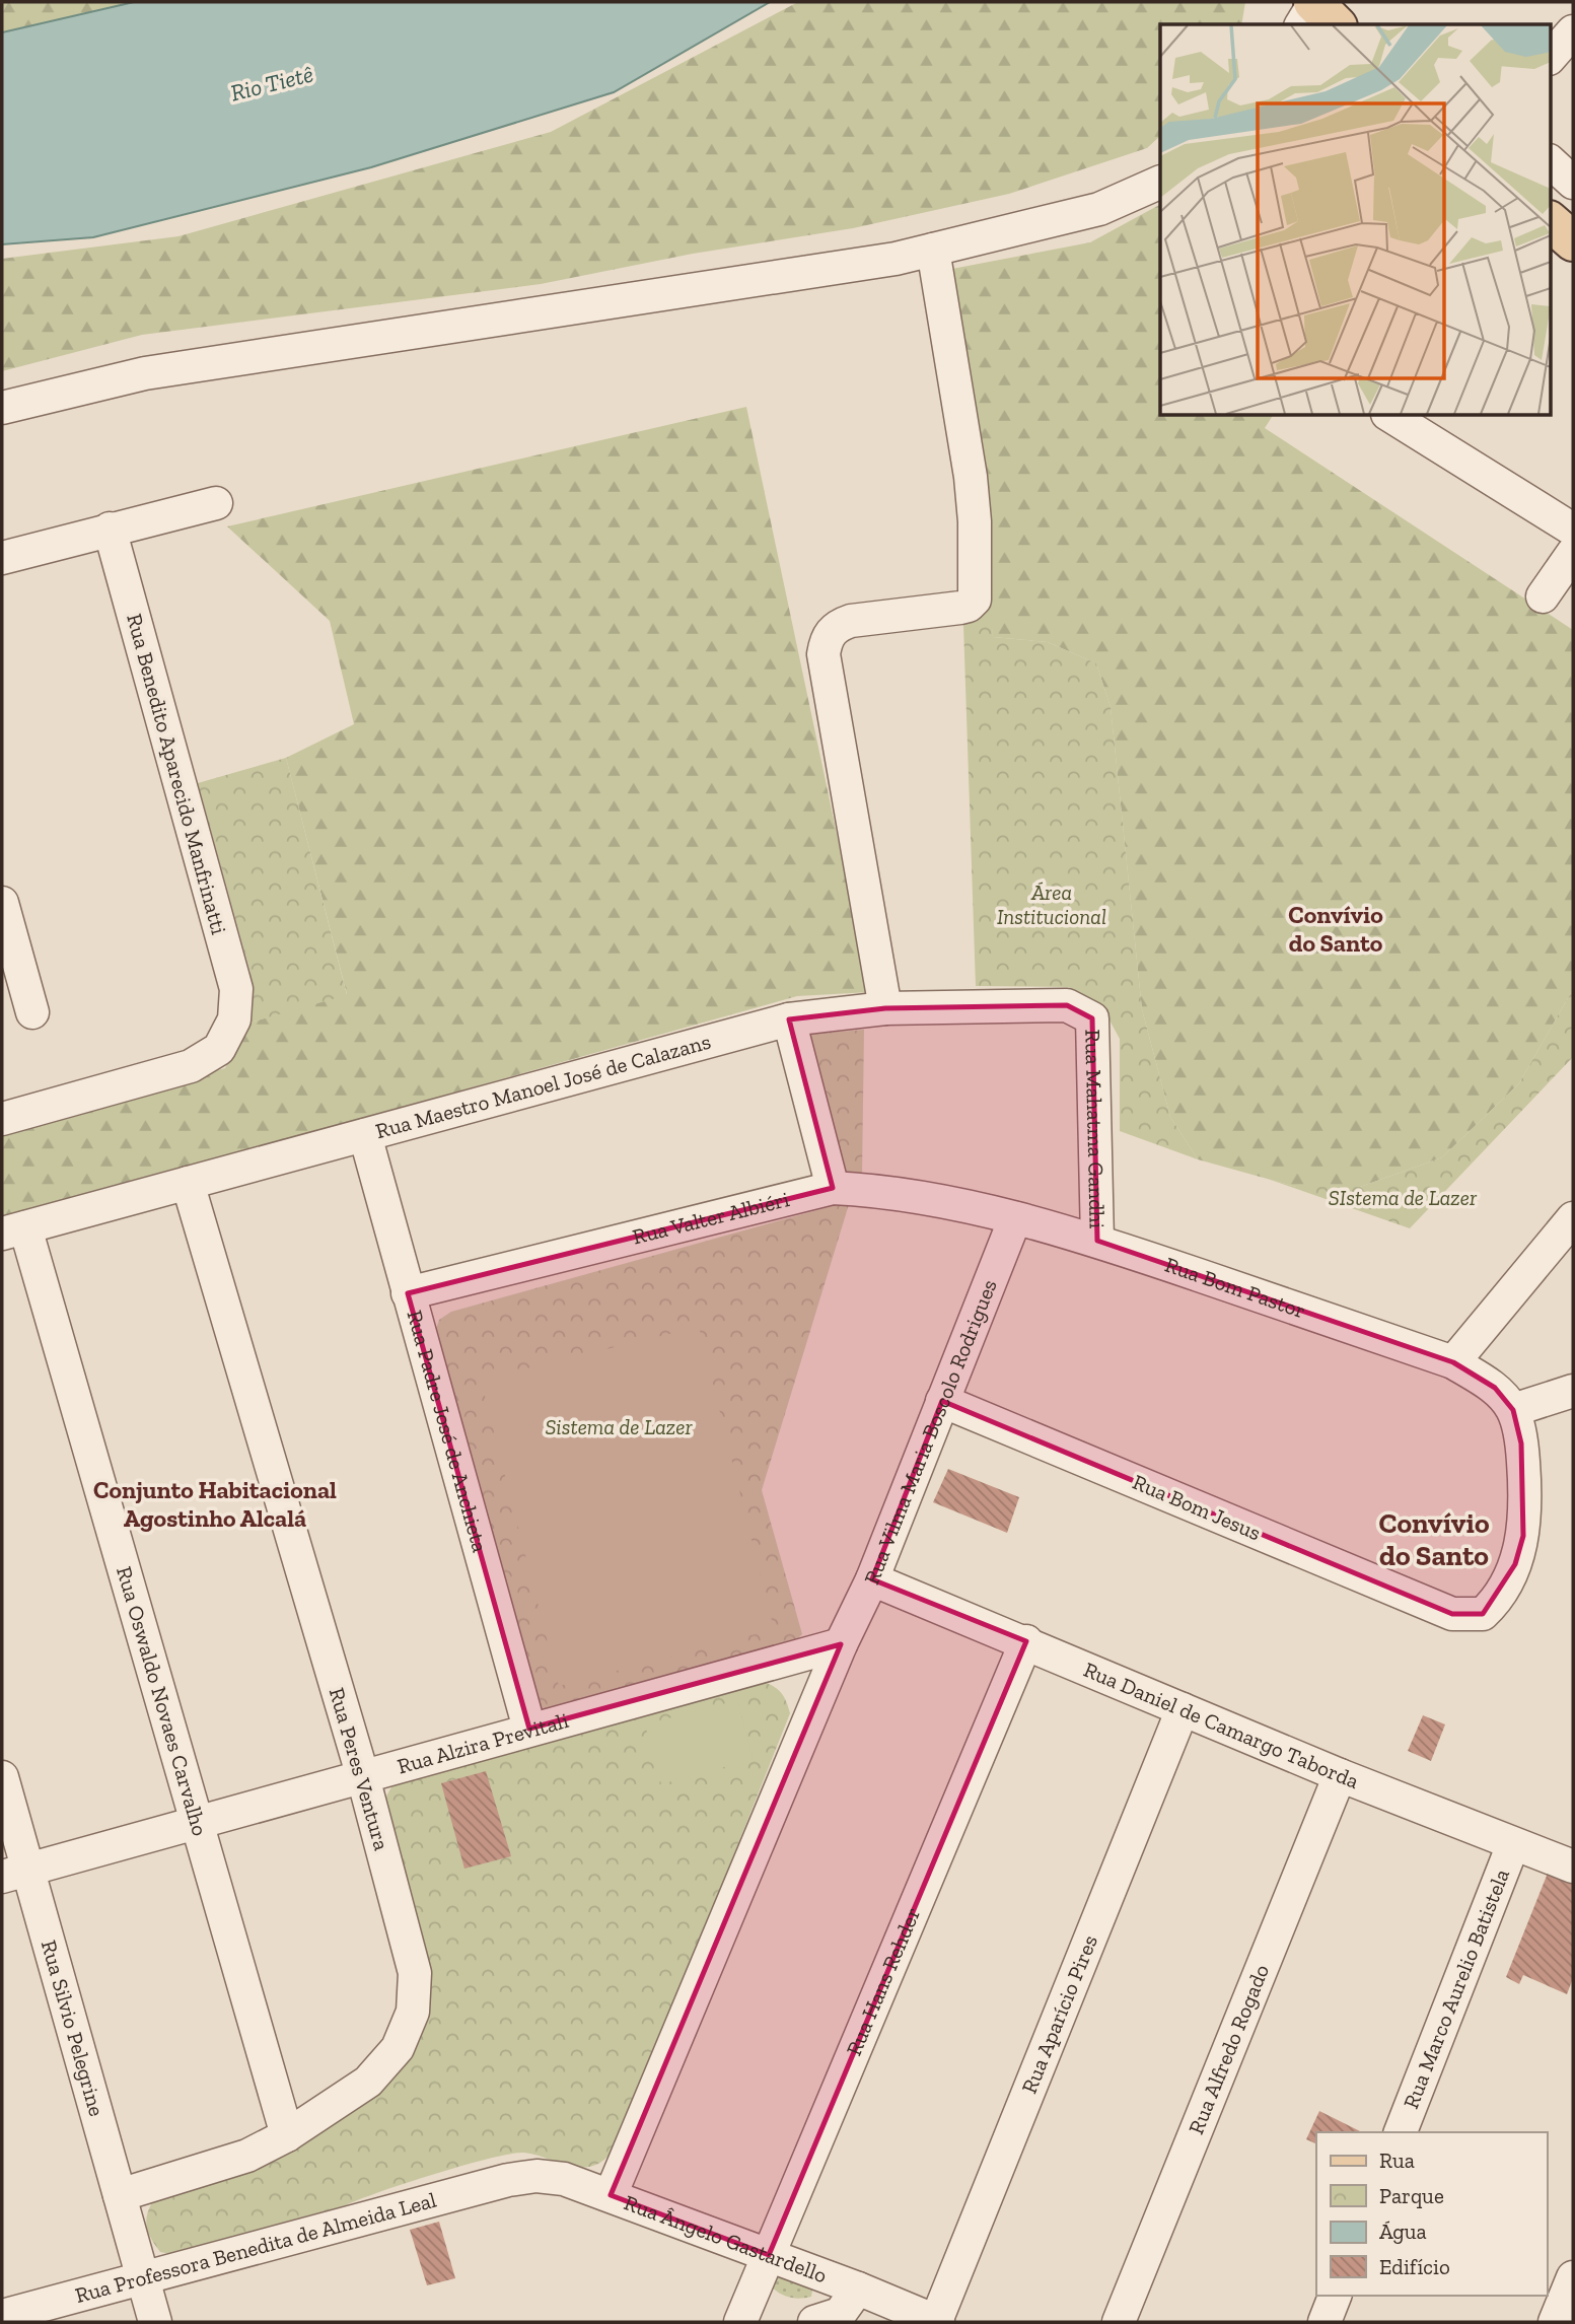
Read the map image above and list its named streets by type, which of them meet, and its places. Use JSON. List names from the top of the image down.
{
  "streets": {
    "street": [
      "Rua Benedito Aparecido Manfrinatti",
      "Rua Maestro Manoel José de Calazans",
      "Rua Mahatma Gandhi",
      "Rua Valter Albiéri",
      "Rua Bom Pastor",
      "Rua Padre José de Anchieta",
      "Rua Vilma Maria Boscolo Rodrigues",
      "Rua Bom Jesus",
      "Rua Oswaldo Novaes Carvalho",
      "Rua Daniel de Camargo Taborda",
      "Rua Alzira Previtali",
      "Rua Peres Ventura",
      "Rua Hans Rehder",
      "Rua Marco Aurelio Batistela",
      "Rua Aparício Pires",
      "Rua Silvio Pelegrine",
      "Rua Alfredo Rogado",
      "Rua Ângelo Gastardello",
      "Rua Professora Benedita de Almeida Leal"
    ]
  },
  "crossings": [
    ["Rua Maestro Manoel José de Calazans", "Rua Mahatma Gandhi"],
    ["Rua Maestro Manoel José de Calazans", "Rua Padre José de Anchieta"],
    ["Rua Maestro Manoel José de Calazans", "Rua Oswaldo Novaes Carvalho"],
    ["Rua Maestro Manoel José de Calazans", "Rua Peres Ventura"],
    ["Rua Mahatma Gandhi", "Rua Bom Pastor"],
    ["Rua Valter Albiéri", "Rua Bom Pastor"],
    ["Rua Valter Albiéri", "Rua Padre José de Anchieta"],
    ["Rua Valter Albiéri", "Rua Vilma Maria Boscolo Rodrigues"],
    ["Rua Bom Pastor", "Rua Vilma Maria Boscolo Rodrigues"],
    ["Rua Bom Pastor", "Rua Bom Jesus"],
    ["Rua Padre José de Anchieta", "Rua Alzira Previtali"],
    ["Rua Vilma Maria Boscolo Rodrigues", "Rua Bom Jesus"],
    ["Rua Vilma Maria Boscolo Rodrigues", "Rua Daniel de Camargo Taborda"],
    ["Rua Vilma Maria Boscolo Rodrigues", "Rua Alzira Previtali"],
    ["Rua Vilma Maria Boscolo Rodrigues", "Rua Ângelo Gastardello"],
    ["Rua Oswaldo Novaes Carvalho", "Rua Alzira Previtali"],
    ["Rua Oswaldo Novaes Carvalho", "Rua Peres Ventura"],
    ["Rua Daniel de Camargo Taborda", "Rua Hans Rehder"],
    ["Rua Daniel de Camargo Taborda", "Rua Marco Aurelio Batistela"],
    ["Rua Daniel de Camargo Taborda", "Rua Aparício Pires"],
    ["Rua Daniel de Camargo Taborda", "Rua Alfredo Rogado"],
    ["Rua Alzira Previtali", "Rua Peres Ventura"],
    ["Rua Alzira Previtali", "Rua Silvio Pelegrine"],
    ["Rua Peres Ventura", "Rua Silvio Pelegrine"],
    ["Rua Hans Rehder", "Rua Ângelo Gastardello"],
    ["Rua Aparício Pires", "Rua Ângelo Gastardello"],
    ["Rua Silvio Pelegrine", "Rua Professora Benedita de Almeida Leal"],
    ["Rua Ângelo Gastardello", "Rua Professora Benedita de Almeida Leal"]
  ],
  "districts": ["Convívio do Santo", "Conjunto Habitacional Agostinho Alcalá", "Convívio do Santo"],
  "water": ["Rio Tietê"],
  "parks": ["Área Institucional", "SIstema de Lazer", "Sistema de Lazer"],
  "legend": [
    "Rua",
    "Parque",
    "Água",
    "Edifício"
  ]
}
